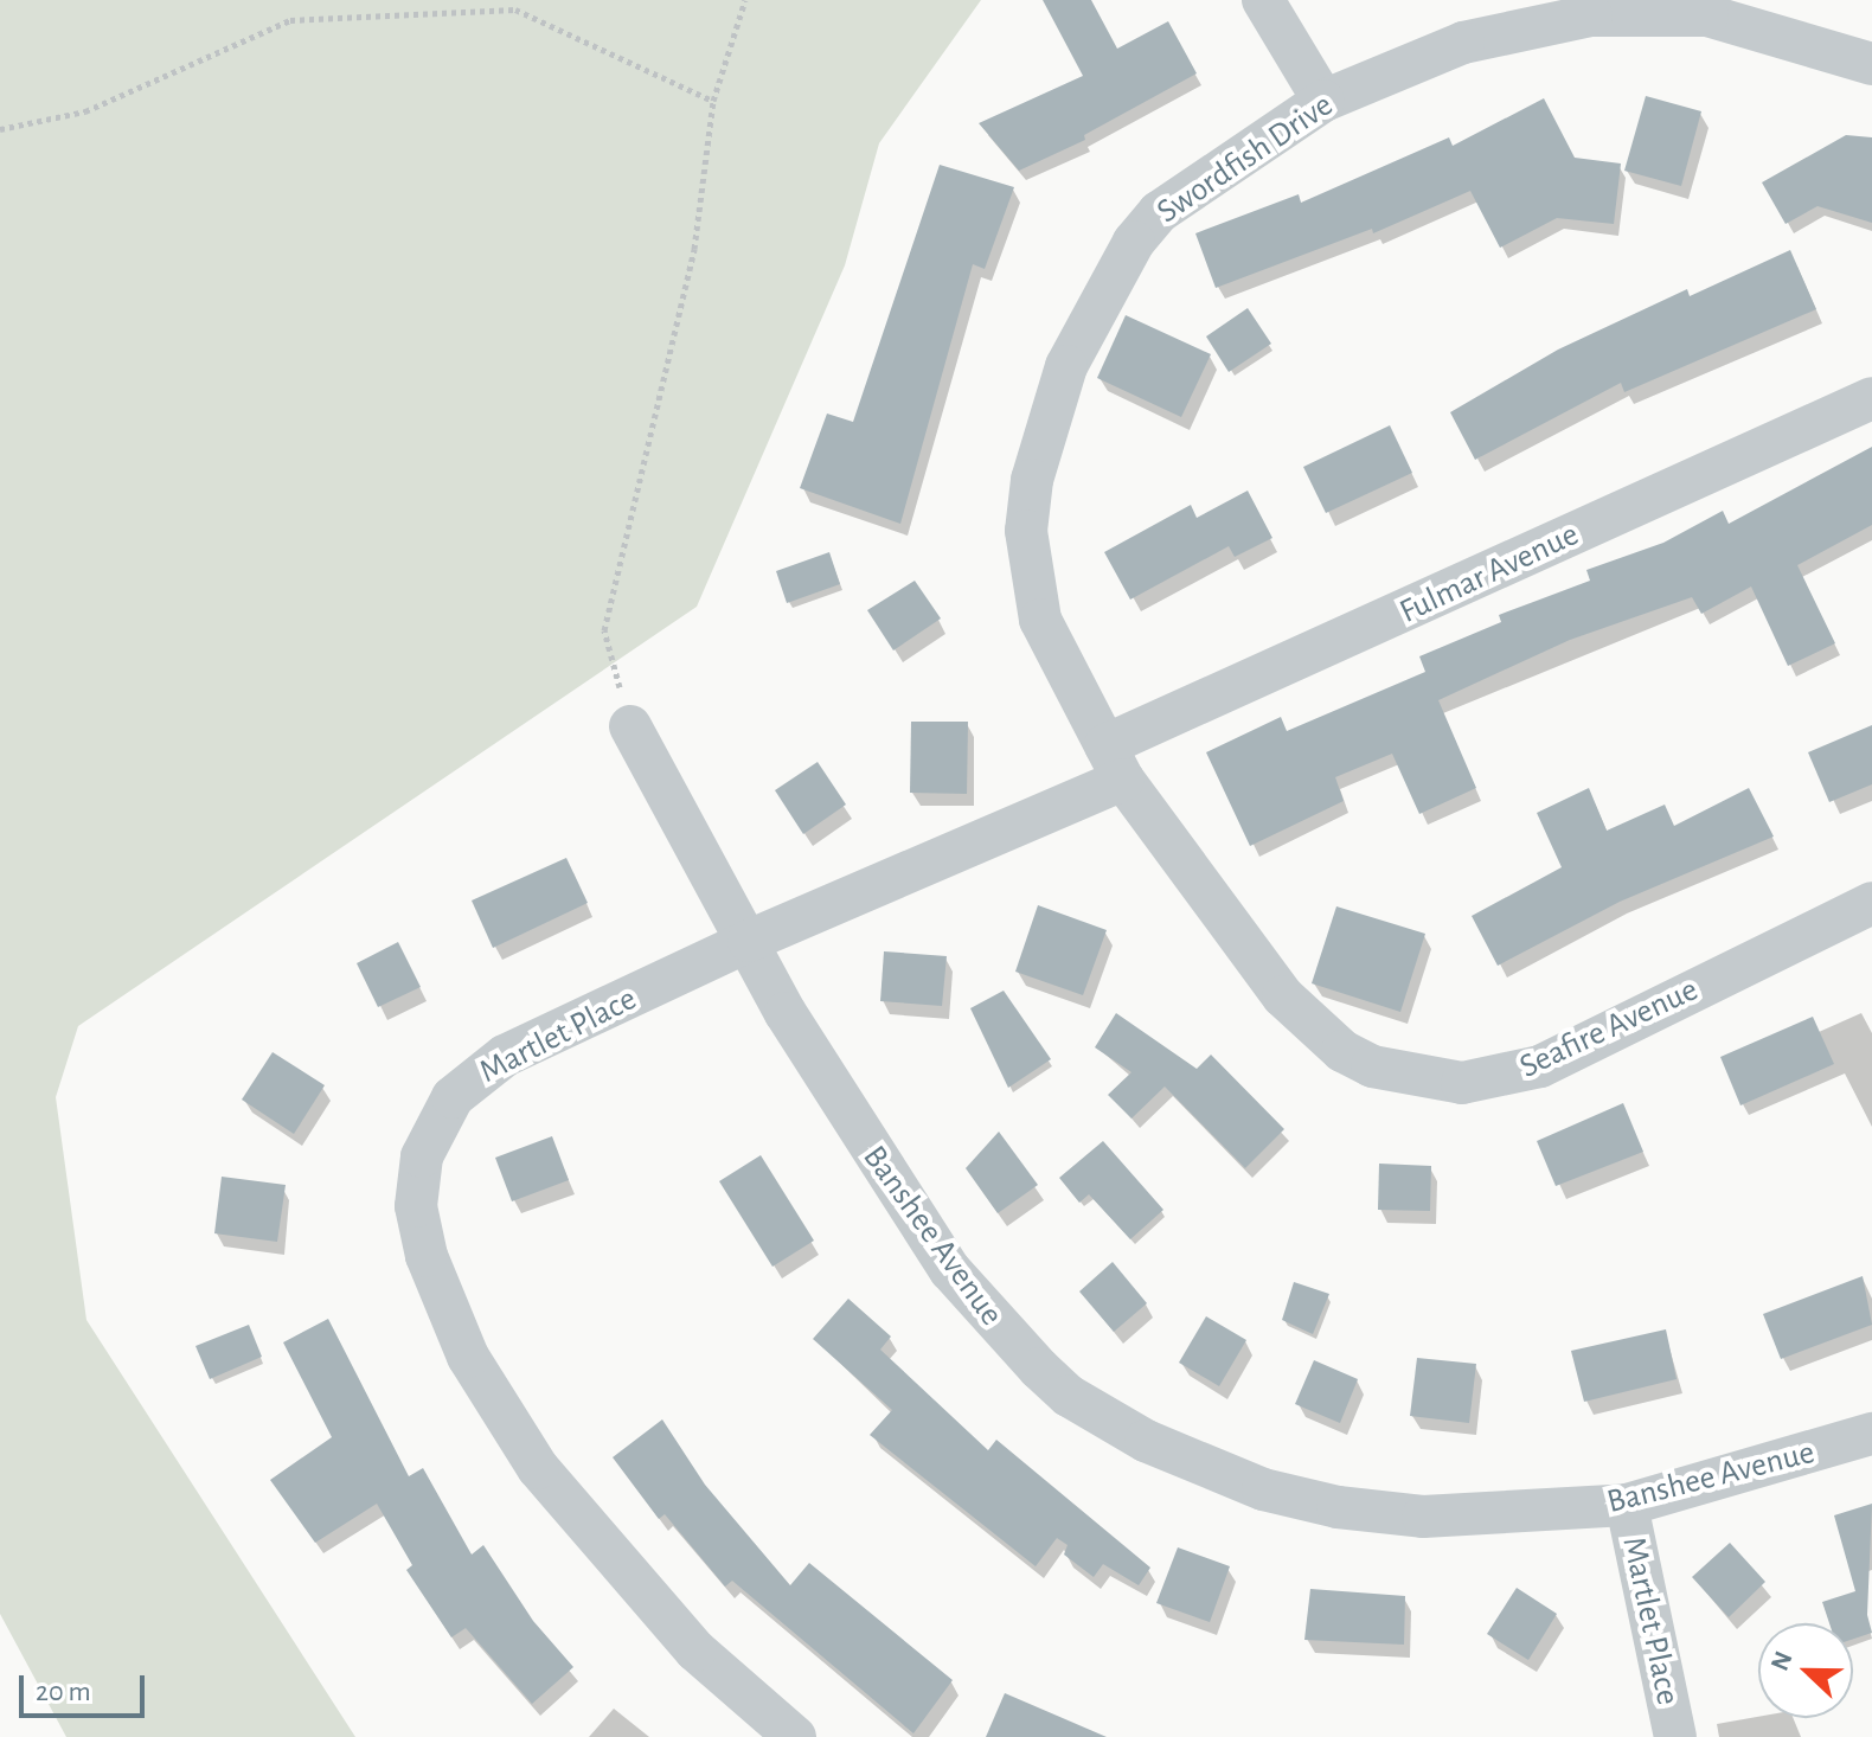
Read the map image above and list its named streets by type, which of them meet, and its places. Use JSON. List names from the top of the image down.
{
  "streets": {
    "street": [
      "Swordfish Drive",
      "Fulmar Avenue",
      "Seafire Avenue",
      "Martlet Place",
      "Banshee Avenue"
    ]
  },
  "crossings": [
    ["Swordfish Drive", "Fulmar Avenue"],
    ["Swordfish Drive", "Seafire Avenue"],
    ["Swordfish Drive", "Martlet Place"],
    ["Fulmar Avenue", "Seafire Avenue"],
    ["Fulmar Avenue", "Martlet Place"],
    ["Seafire Avenue", "Martlet Place"],
    ["Martlet Place", "Banshee Avenue"]
  ],
  "scale_bar": "20 m",
  "north": "left"
}
